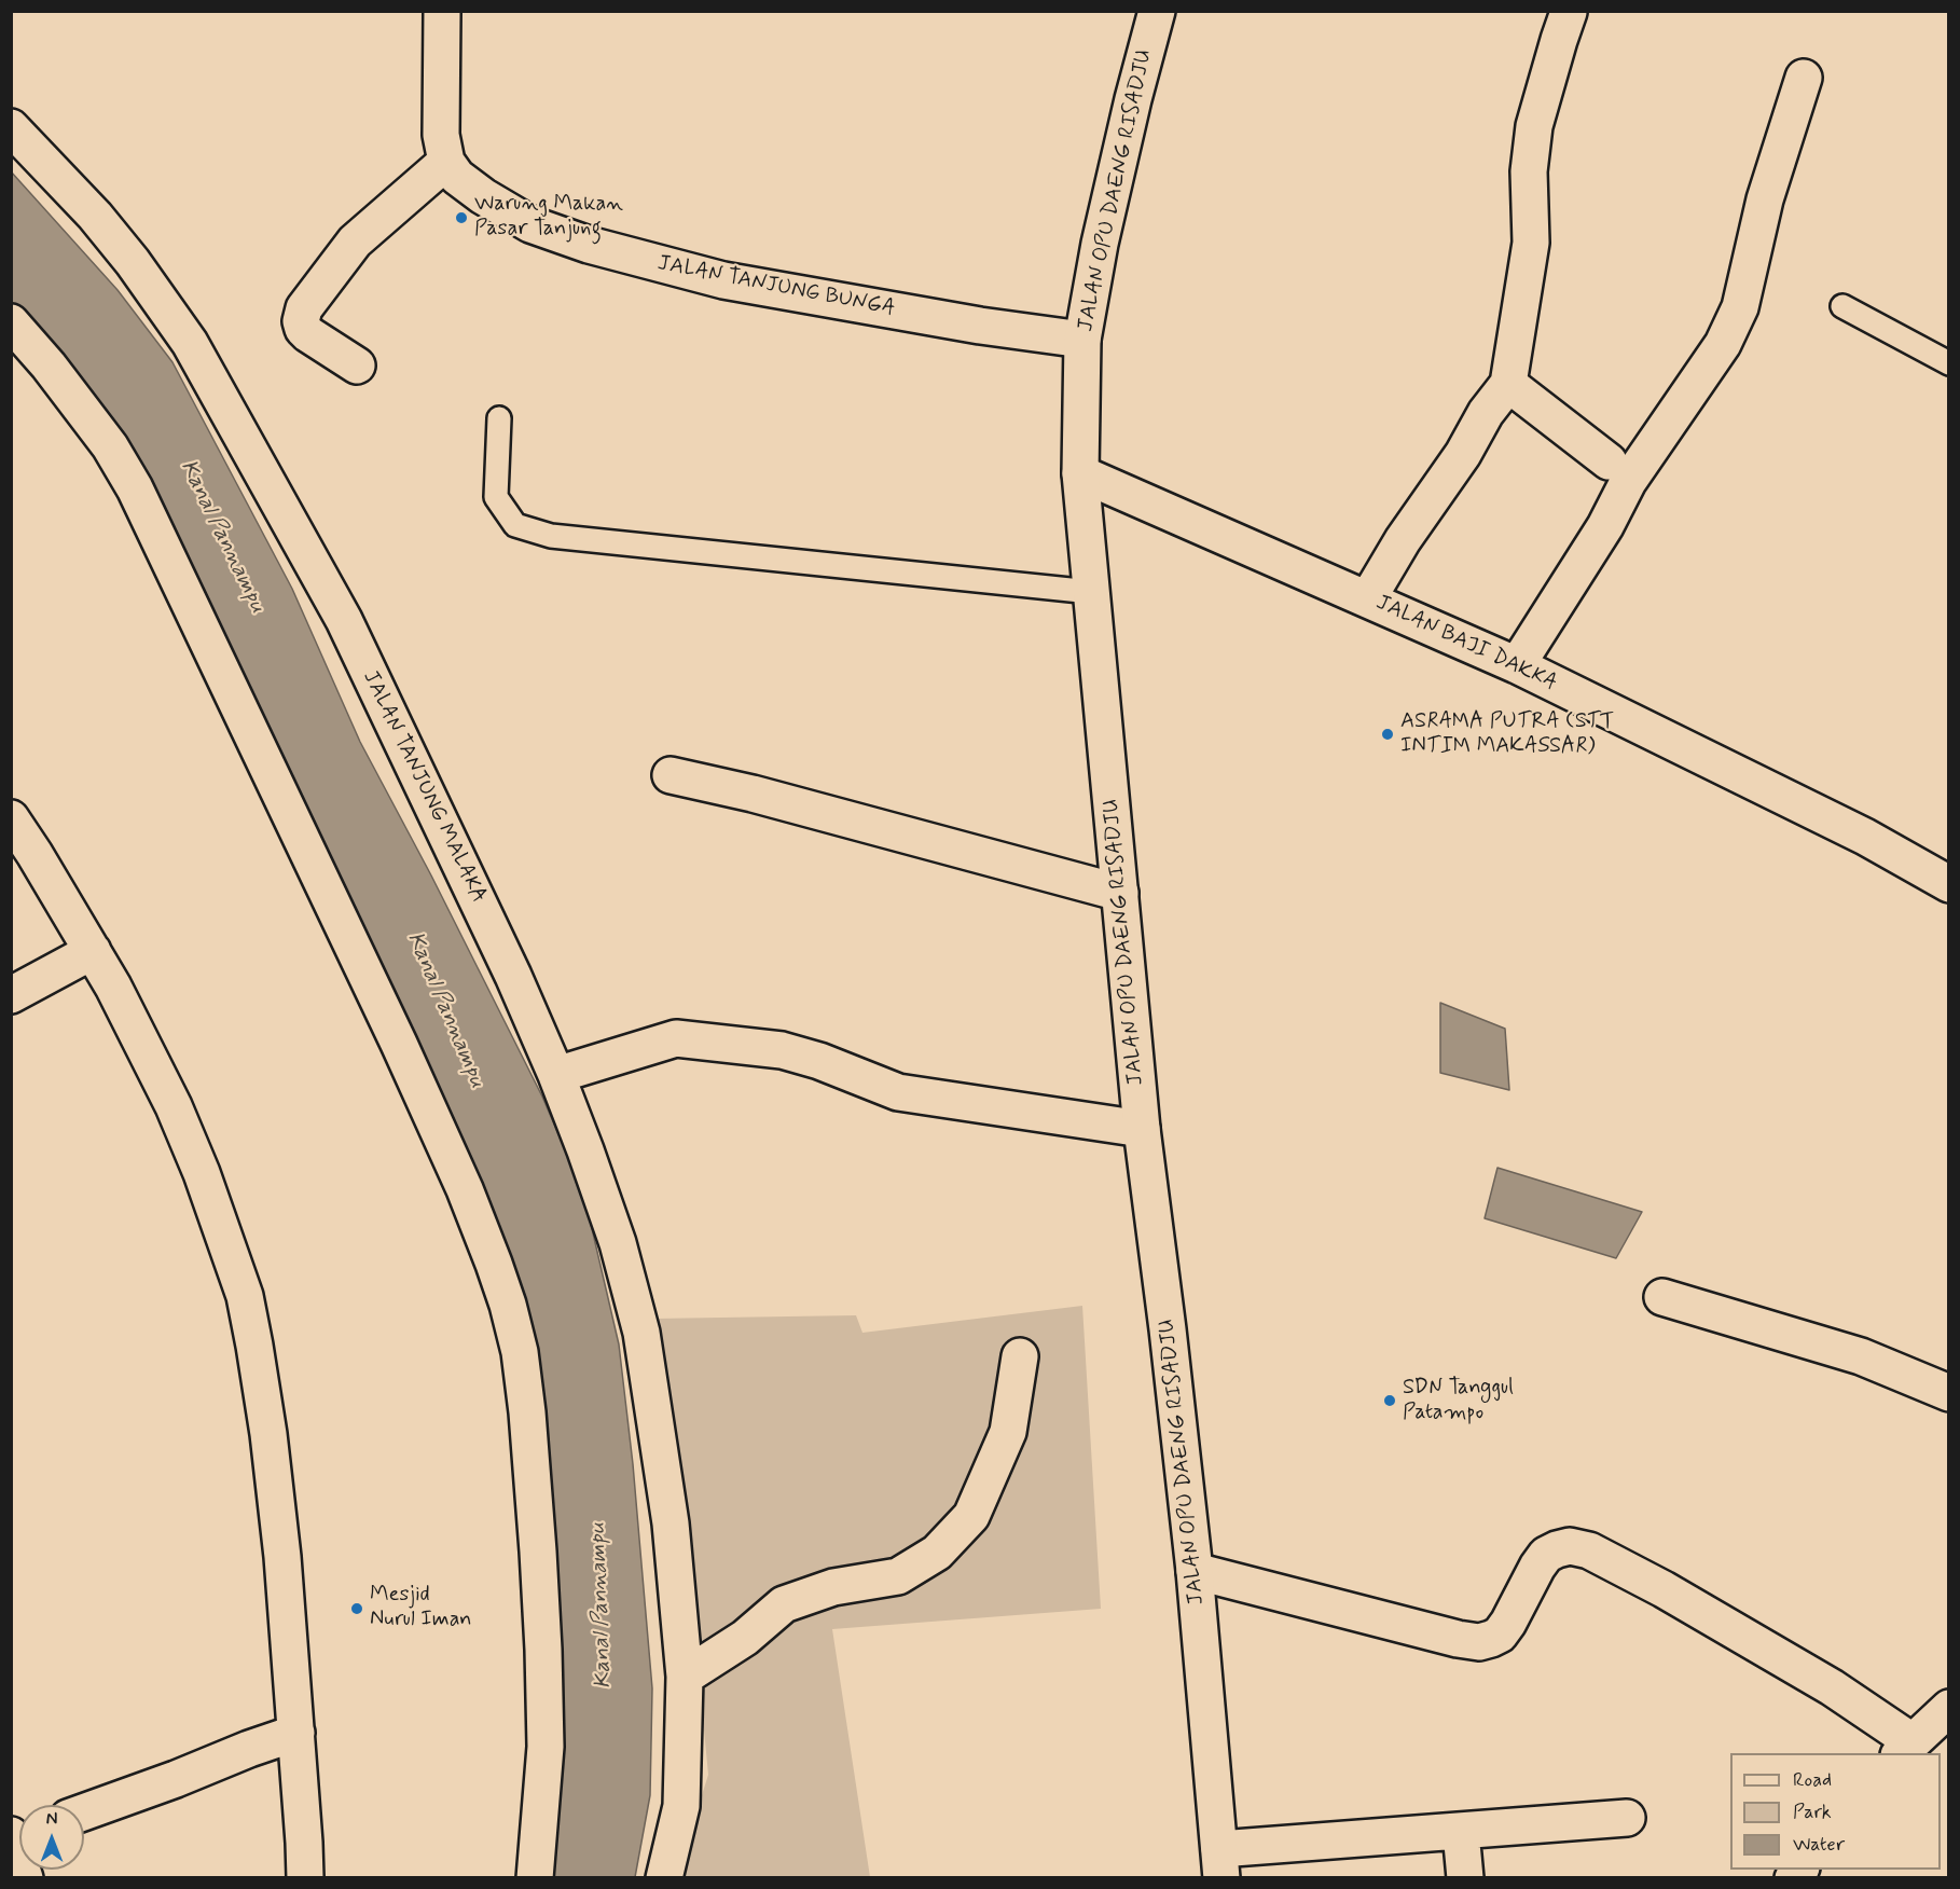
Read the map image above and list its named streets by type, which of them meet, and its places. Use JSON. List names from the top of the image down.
{
  "streets": {
    "street": [
      "JALAN OPU DAENG RISADJU",
      "JALAN TANJUNG BUNGA",
      "JALAN BAJI DAKKA",
      "JALAN TANJUNG MALAKA"
    ]
  },
  "crossings": [
    ["JALAN OPU DAENG RISADJU", "JALAN TANJUNG BUNGA"],
    ["JALAN OPU DAENG RISADJU", "JALAN BAJI DAKKA"]
  ],
  "water": ["Kanal Pannampu"],
  "places": [
    "Warung Makan Pasar Tanjung",
    "ASRAMA PUTRA (STT INTIM MAKASSAR)",
    "SDN Tanggul Patampo",
    "Mesjid Nurul Iman"
  ],
  "legend": ["Road", "Park", "Water"],
  "north": "top"
}
